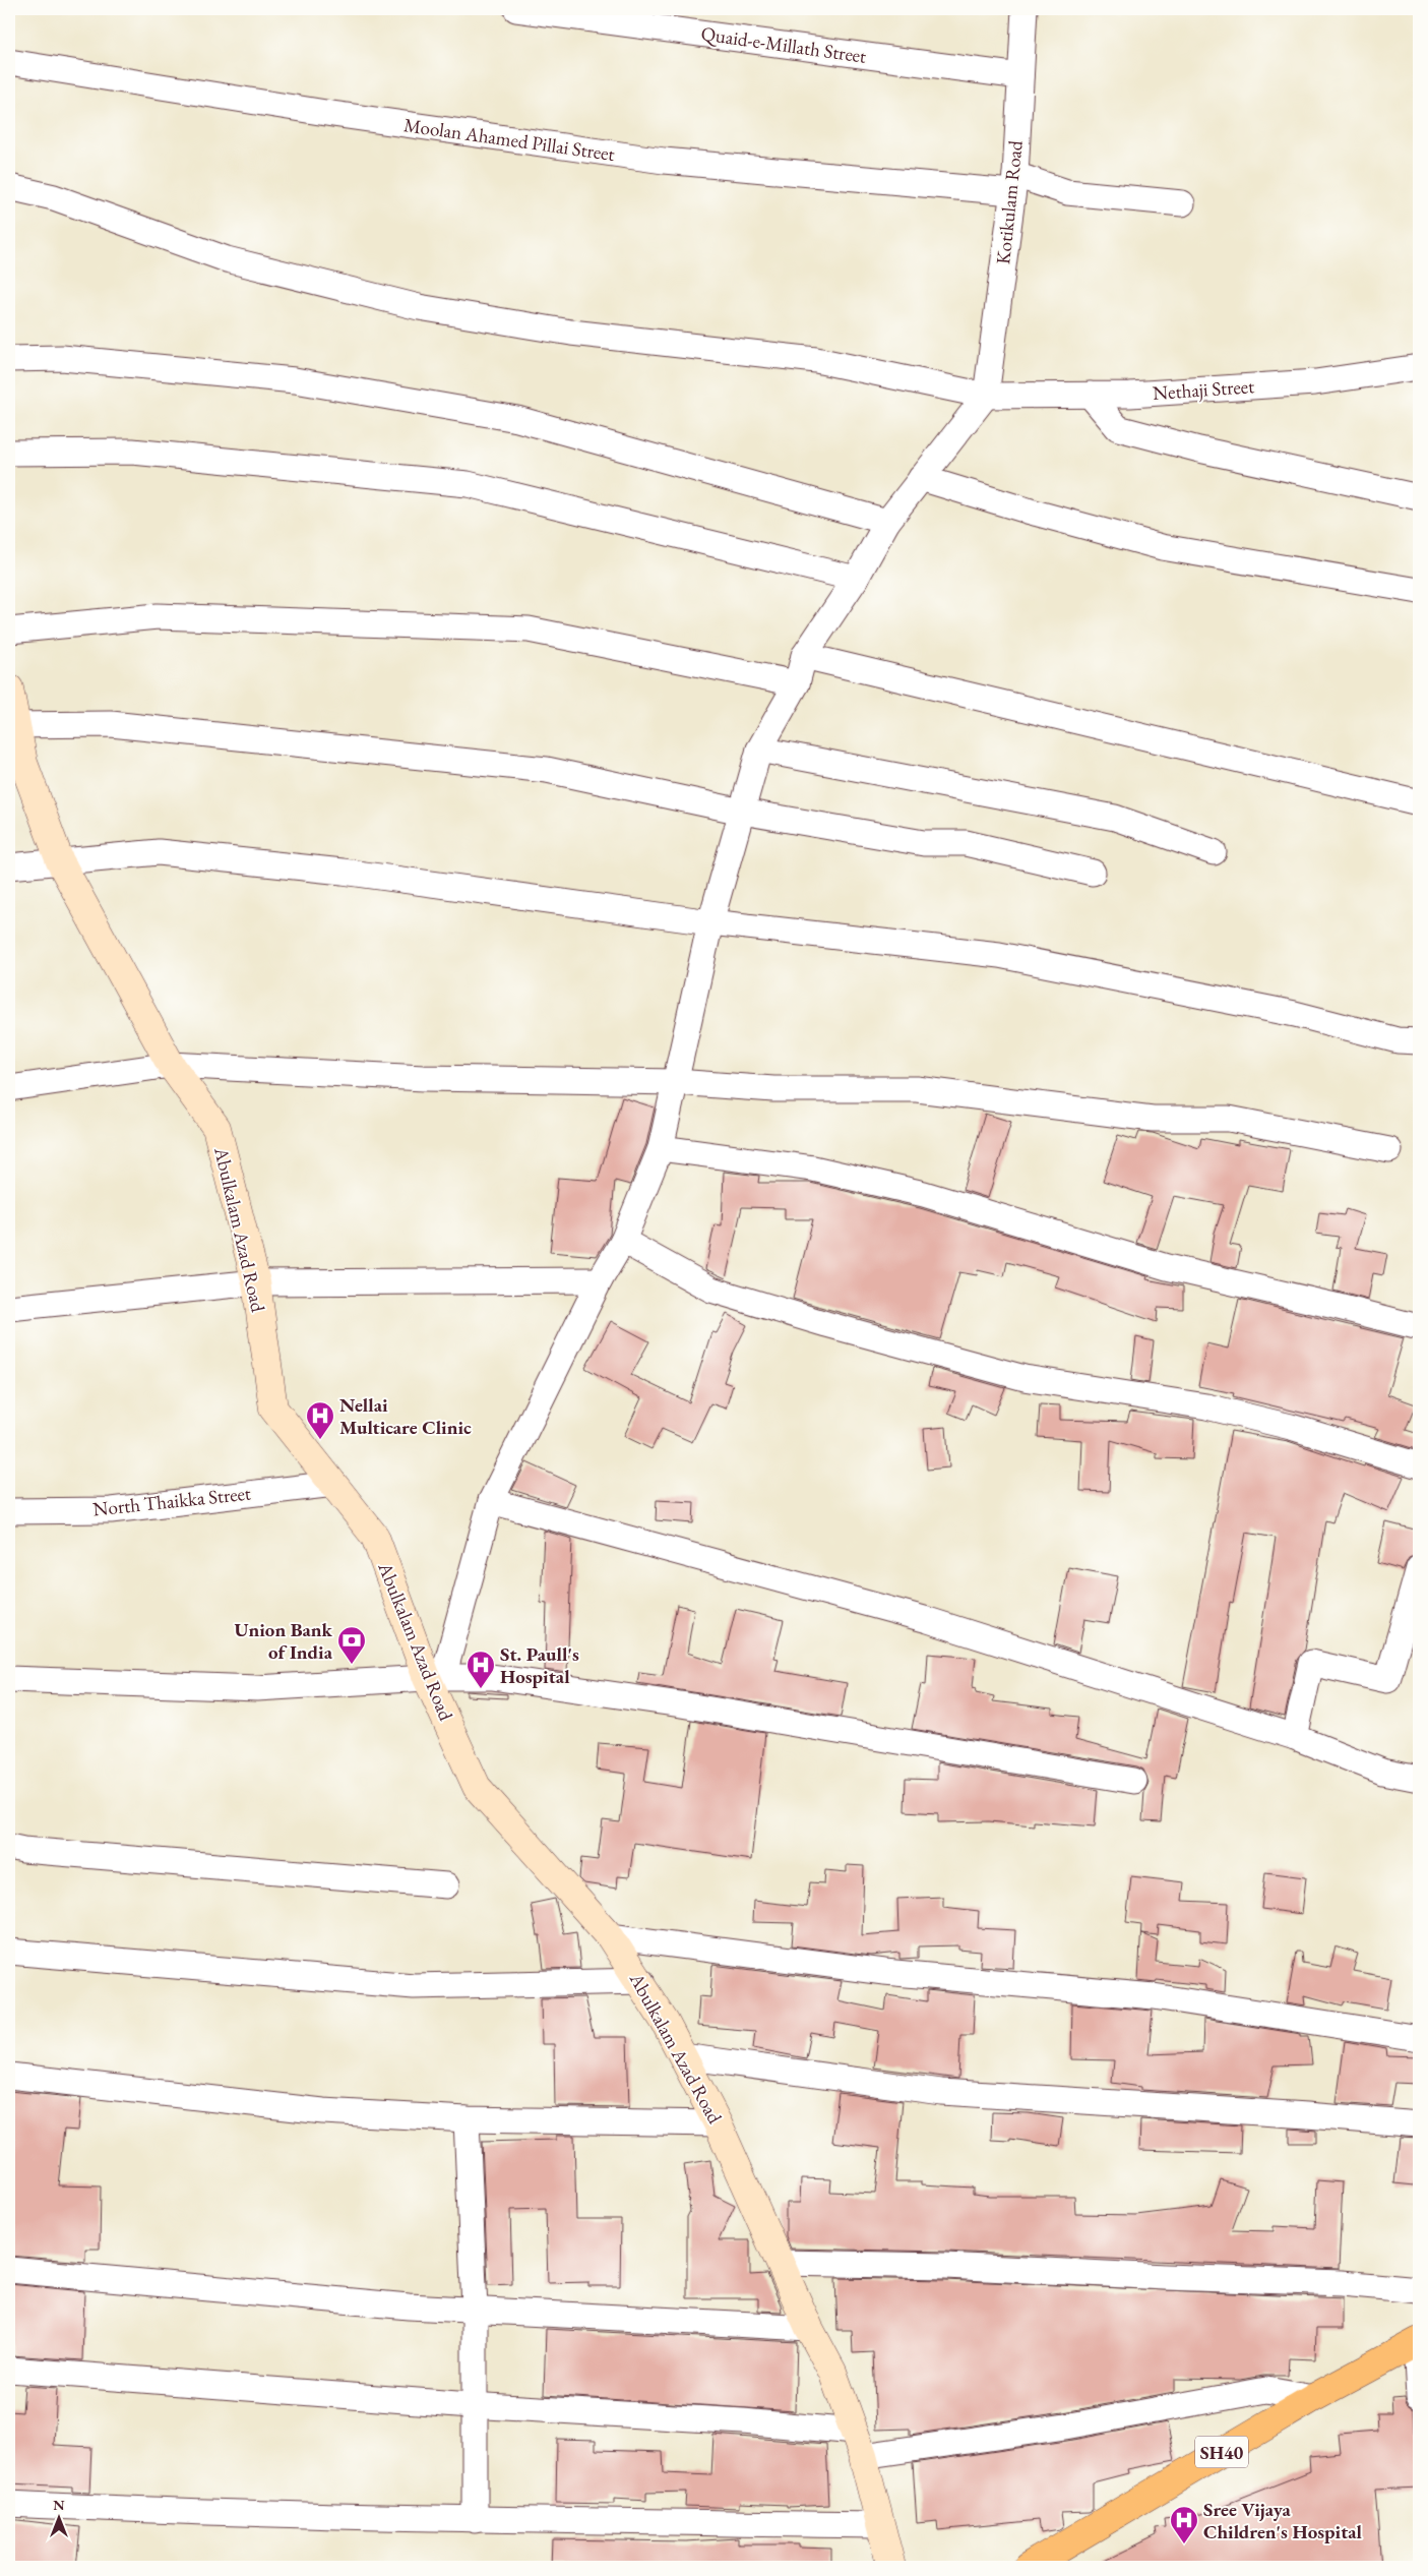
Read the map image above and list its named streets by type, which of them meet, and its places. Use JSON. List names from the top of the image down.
{
  "streets": {
    "main road": ["Abulkalam Azad Road", "SH40"],
    "street": [
      "Quaid-e-Millath Street",
      "Moolan Ahamed Pillai Street",
      "Kotikulam Road",
      "Nethaji Street",
      "North Thaikka Street"
    ]
  },
  "crossings": [
    ["Quaid-e-Millath Street", "Kotikulam Road"],
    ["Moolan Ahamed Pillai Street", "Kotikulam Road"],
    ["Kotikulam Road", "Nethaji Street"],
    ["Abulkalam Azad Road", "North Thaikka Street"]
  ],
  "places": {
    "hospital": ["Nellai Multicare Clinic", "St. Paull's Hospital", "Sree Vijaya Children's Hospital"],
    "bank": ["Union Bank of India"]
  },
  "north": "top"
}
